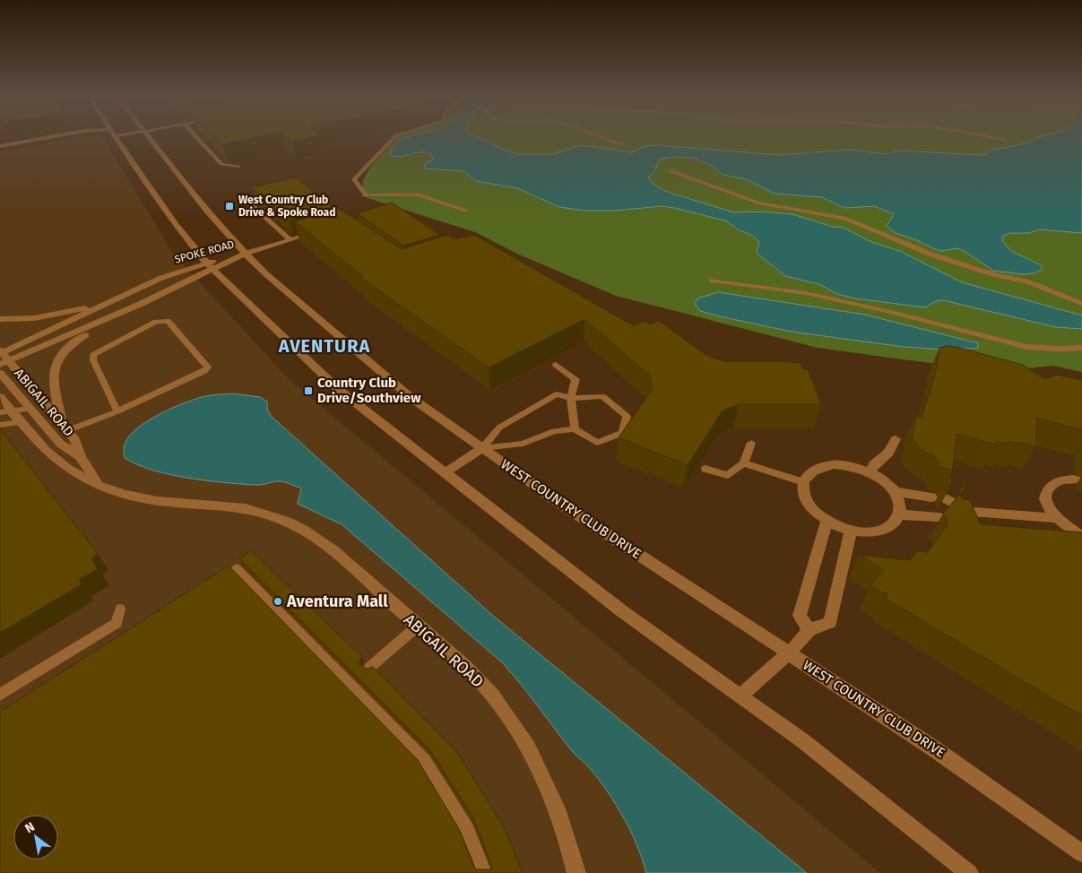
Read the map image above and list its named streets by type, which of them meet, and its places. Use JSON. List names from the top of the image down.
{
  "streets": {
    "street": ["SPOKE ROAD", "ABIGAIL ROAD", "WEST COUNTRY CLUB DRIVE"]
  },
  "crossings": [
    ["SPOKE ROAD", "ABIGAIL ROAD"],
    ["SPOKE ROAD", "WEST COUNTRY CLUB DRIVE"]
  ],
  "districts": ["AVENTURA"],
  "places": {
    "transit": ["West Country Club Drive & Spoke Road", "Country Club Drive/Southview"],
    "other": ["Aventura Mall"]
  },
  "north": "top left"
}
